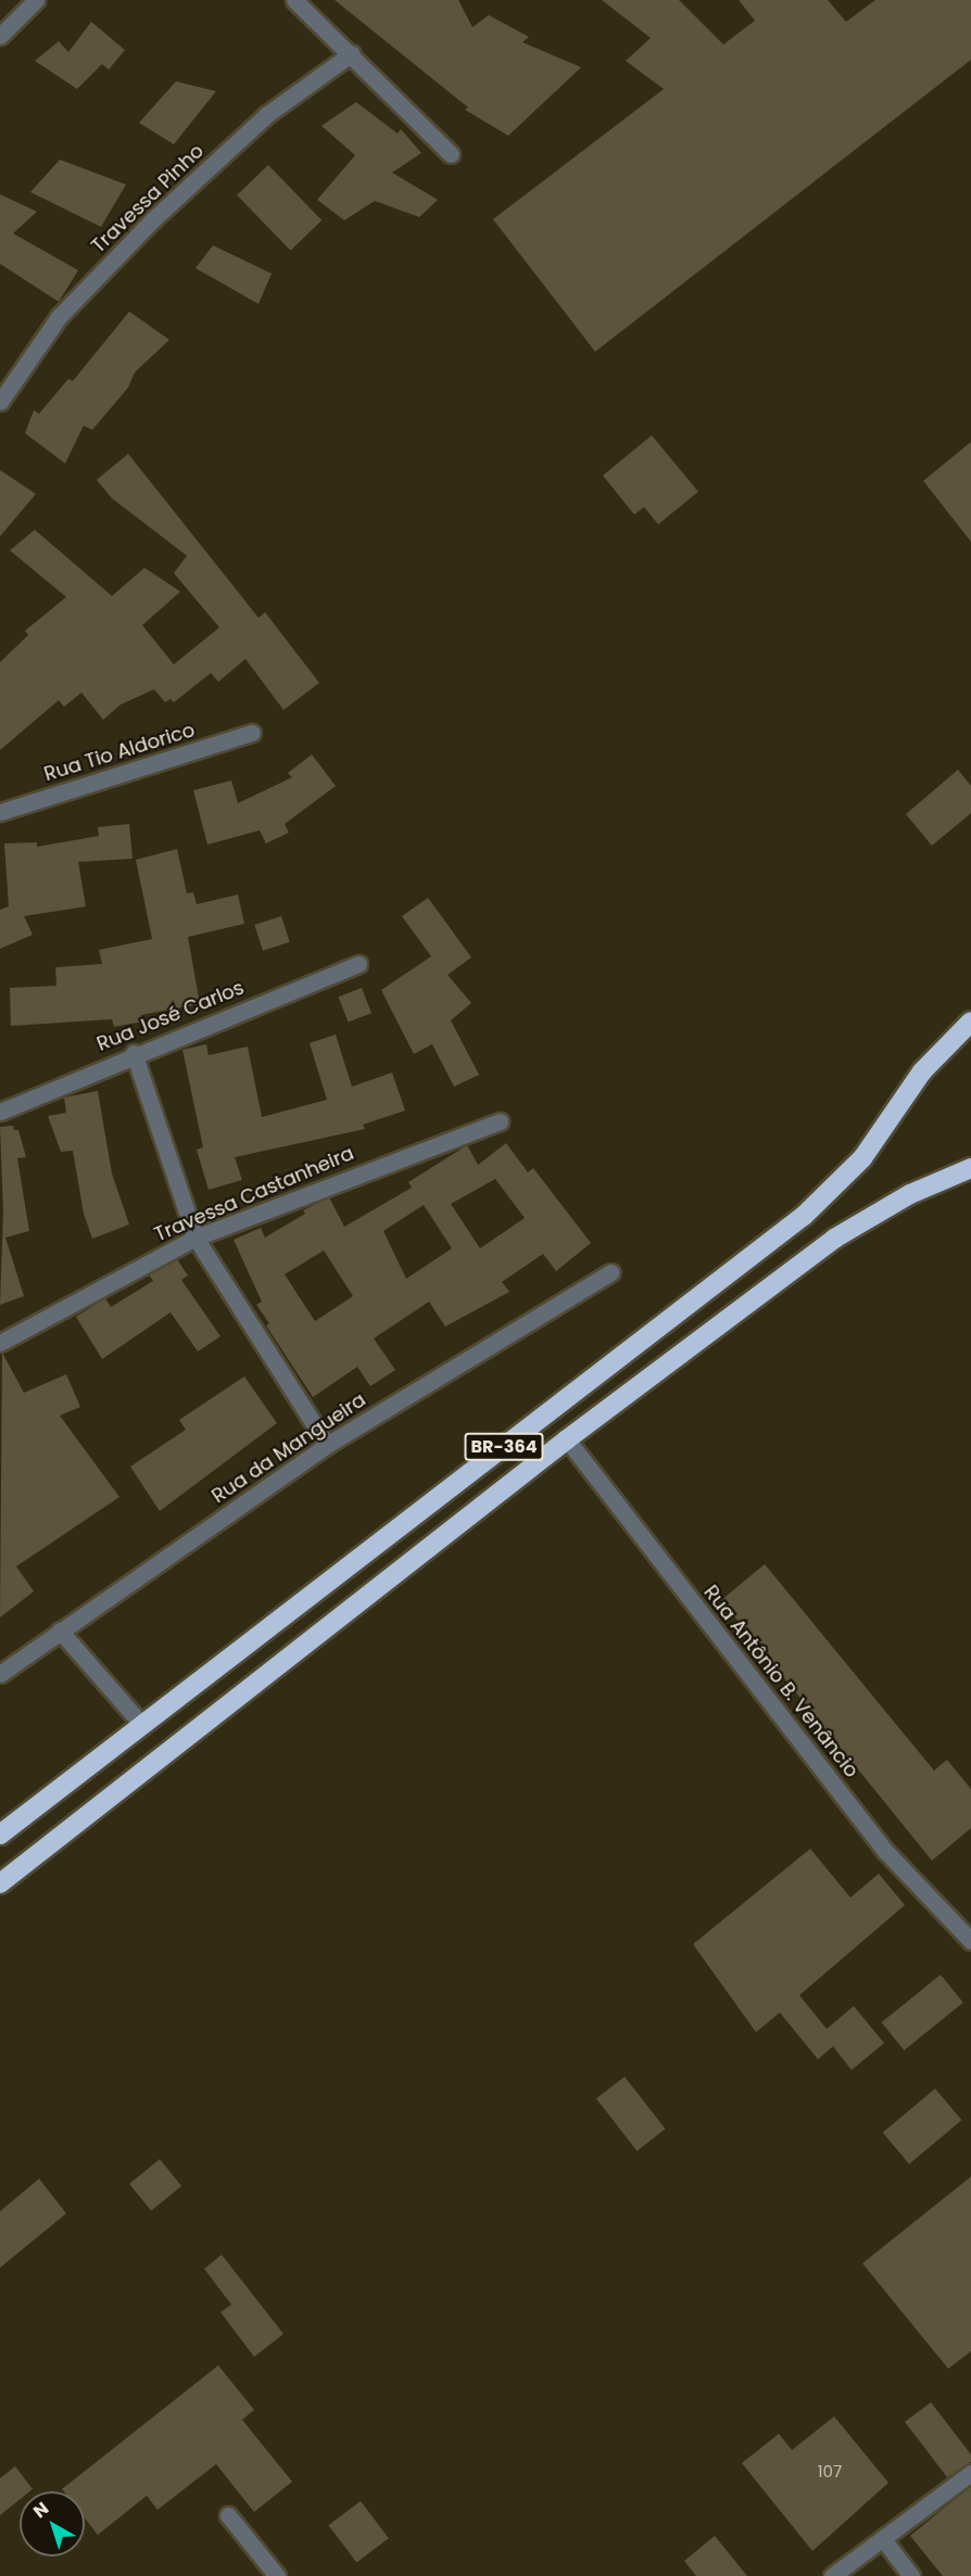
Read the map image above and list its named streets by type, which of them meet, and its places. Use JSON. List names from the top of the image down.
{
  "streets": {
    "highway": ["BR-364"],
    "street": [
      "Travessa Pinho",
      "Rua Tio Aldorico",
      "Rua José Carlos",
      "Travessa Castanheira",
      "Rua da Mangueira",
      "Rua Antônio B. Venâncio"
    ]
  },
  "crossings": [
    ["BR-364", "Rua Antônio B. Venâncio"]
  ],
  "house_numbers": ["107"],
  "north": "top left"
}
